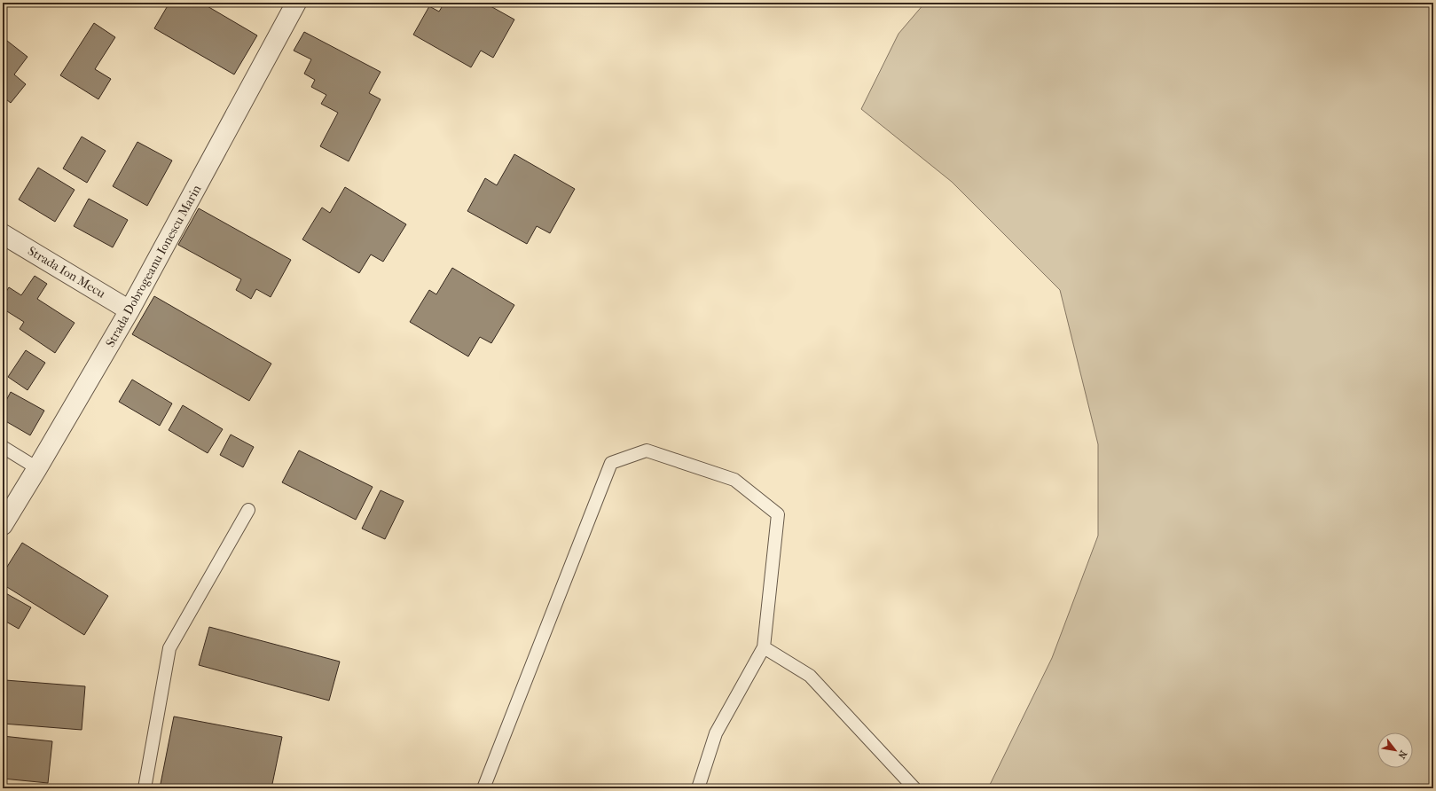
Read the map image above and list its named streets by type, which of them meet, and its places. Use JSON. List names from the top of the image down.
{
  "streets": {
    "street": ["Strada Dobrogeanu Ionescu Marin", "Strada Ion Mecu"]
  },
  "crossings": [
    ["Strada Dobrogeanu Ionescu Marin", "Strada Ion Mecu"]
  ],
  "north": "bottom right"
}
